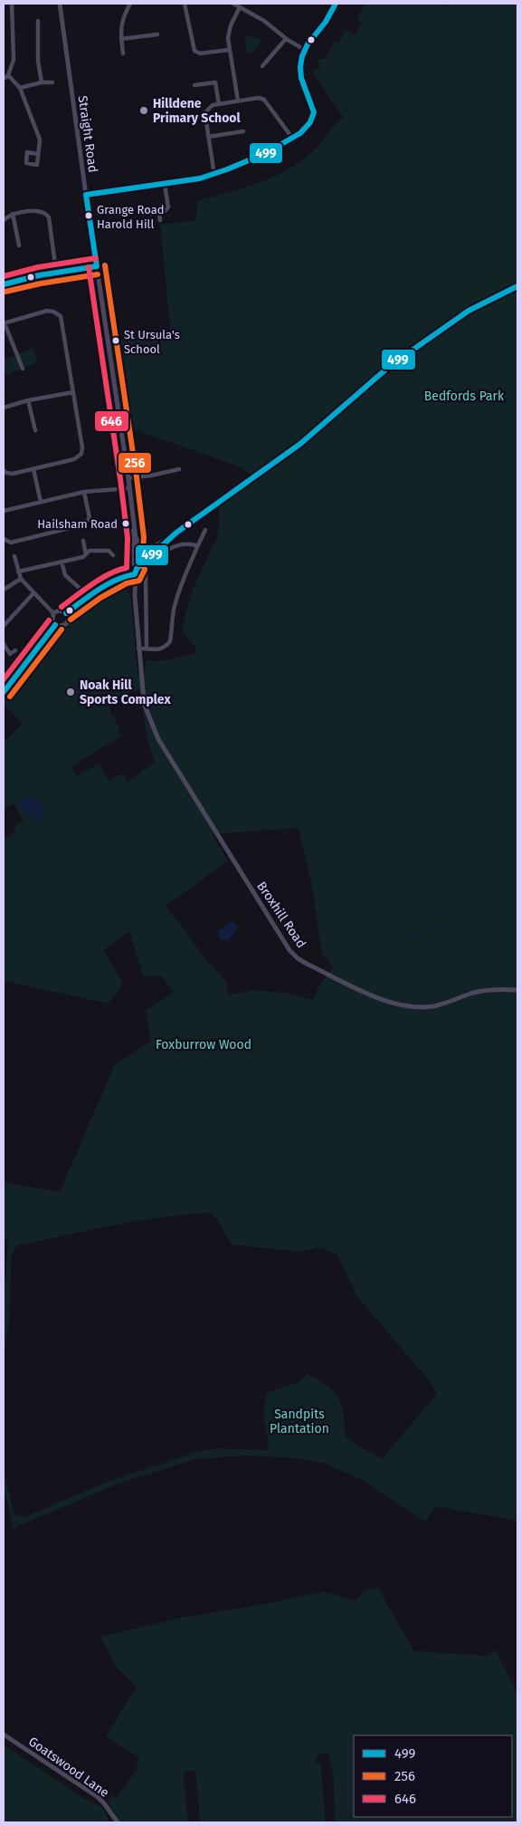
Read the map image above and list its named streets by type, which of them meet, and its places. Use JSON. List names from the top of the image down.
{
  "streets": {
    "street": ["Straight Road", "Broxhill Road", "Goatswood Lane"]
  },
  "crossings": [
    ["Straight Road", "Broxhill Road"]
  ],
  "parks": ["Bedfords Park", "Foxburrow Wood", "Sandpits Plantation"],
  "places": [
    "Hilldene Primary School",
    "Grange Road Harold Hill",
    "St Ursula's School",
    "Hailsham Road",
    "Noak Hill Sports Complex"
  ],
  "lines": ["transit line 499", "transit line 646", "transit line 256"],
  "legend": ["499", "256", "646"]
}
